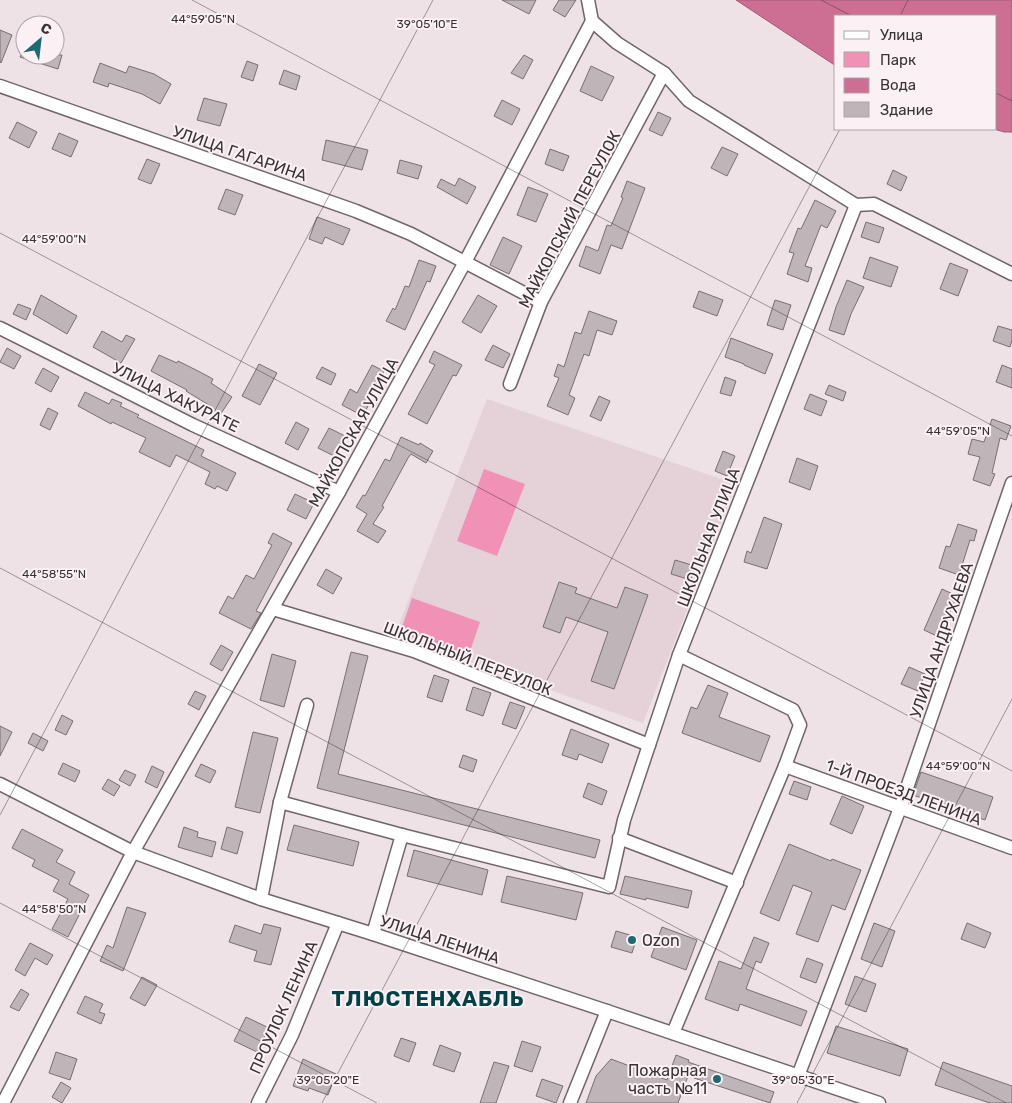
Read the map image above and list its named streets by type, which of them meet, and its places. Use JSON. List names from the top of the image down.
{
  "streets": {
    "street": [
      "УЛИЦА ГАГАРИНА",
      "МАЙКОПСКИЙ ПЕРЕУЛОК",
      "УЛИЦА ХАКУРАТЕ",
      "МАЙКОПСКАЯ УЛИЦА",
      "ШКОЛЬНАЯ УЛИЦА",
      "УЛИЦА АНДРУХАЕВА",
      "ШКОЛЬНЫЙ ПЕРЕУЛОК",
      "1-Й ПРОЕЗД ЛЕНИНА",
      "УЛИЦА ЛЕНИНА",
      "ПРОУЛОК ЛЕНИНА"
    ]
  },
  "crossings": [
    ["УЛИЦА ГАГАРИНА", "МАЙКОПСКИЙ ПЕРЕУЛОК"],
    ["УЛИЦА ГАГАРИНА", "МАЙКОПСКАЯ УЛИЦА"],
    ["УЛИЦА ХАКУРАТЕ", "МАЙКОПСКАЯ УЛИЦА"],
    ["МАЙКОПСКАЯ УЛИЦА", "ШКОЛЬНЫЙ ПЕРЕУЛОК"],
    ["МАЙКОПСКАЯ УЛИЦА", "УЛИЦА ЛЕНИНА"],
    ["ШКОЛЬНАЯ УЛИЦА", "ШКОЛЬНЫЙ ПЕРЕУЛОК"],
    ["УЛИЦА АНДРУХАЕВА", "1-Й ПРОЕЗД ЛЕНИНА"],
    ["УЛИЦА АНДРУХАЕВА", "УЛИЦА ЛЕНИНА"],
    ["УЛИЦА ЛЕНИНА", "ПРОУЛОК ЛЕНИНА"]
  ],
  "districts": ["ТЛЮСТЕНХАБЛЬ"],
  "places": ["Ozon", "Пожарная часть №11"],
  "legend": [
    "Улица",
    "Парк",
    "Вода",
    "Здание"
  ],
  "north": "top right",
  "coordinates": [
    "44°59'05\"N",
    "39°05'10\"E",
    "44°59'00\"N",
    "44°58'55\"N",
    "44°58'50\"N",
    "39°05'20\"E",
    "39°05'30\"E"
  ]
}
